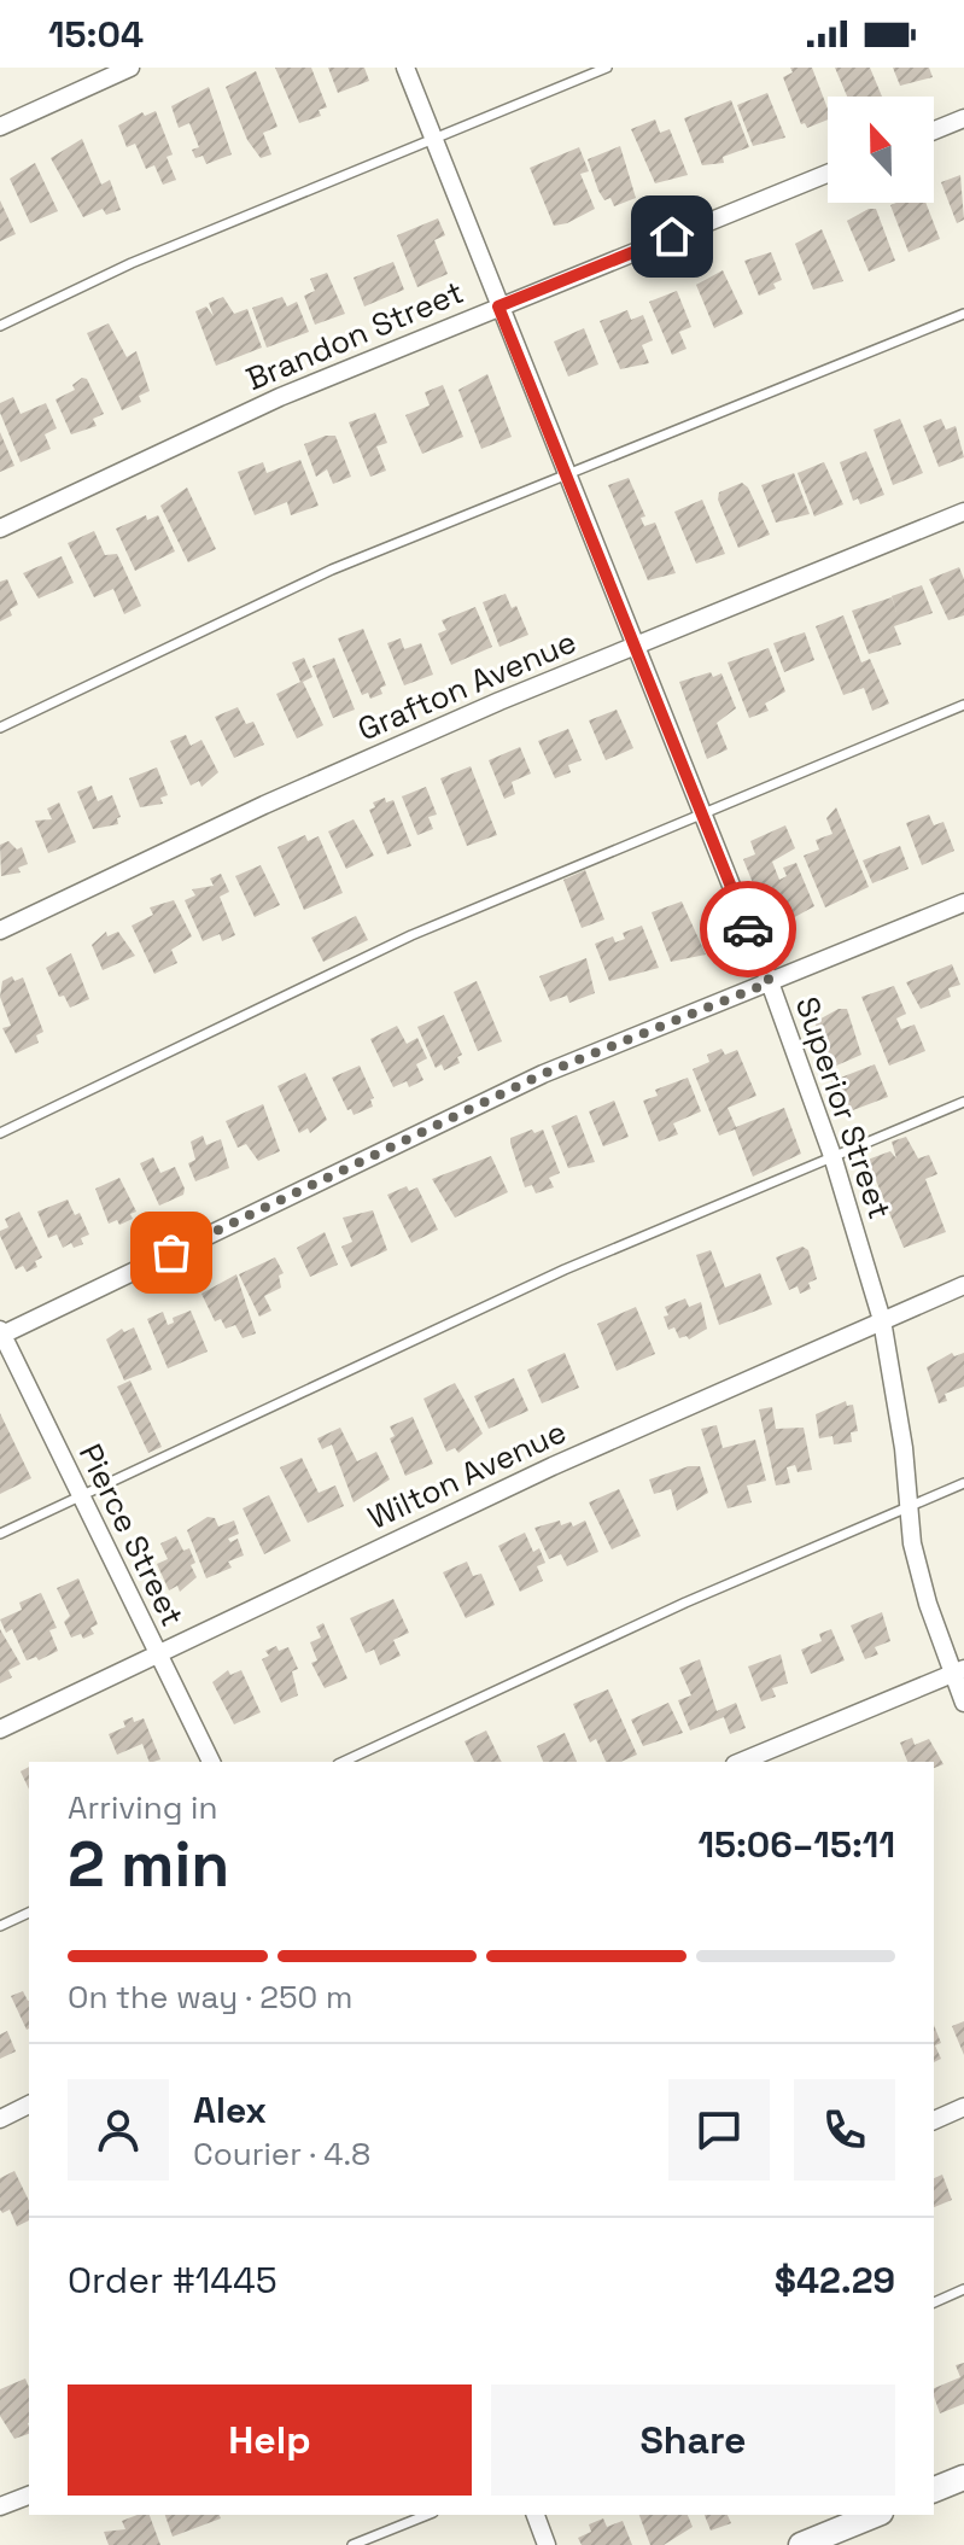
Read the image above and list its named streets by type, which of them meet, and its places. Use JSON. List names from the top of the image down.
{
  "streets": {
    "street": [
      "Brandon Street",
      "Grafton Avenue",
      "Superior Street",
      "Wilton Avenue",
      "Pierce Street"
    ]
  },
  "crossings": [
    ["Brandon Street", "Superior Street"],
    ["Grafton Avenue", "Superior Street"],
    ["Superior Street", "Wilton Avenue"],
    ["Wilton Avenue", "Pierce Street"]
  ],
  "north": "top",
  "page": {
    "status": "15:04",
    "heading": ["2 min", "Arriving in", "15:06–15:11"],
    "panel": [
      "Alex",
      "Courier · 4.8",
      "Order #1445",
      "$42.29"
    ],
    "bar": "On the way · 250 m",
    "buttons": ["Help", "Share"]
  }
}
